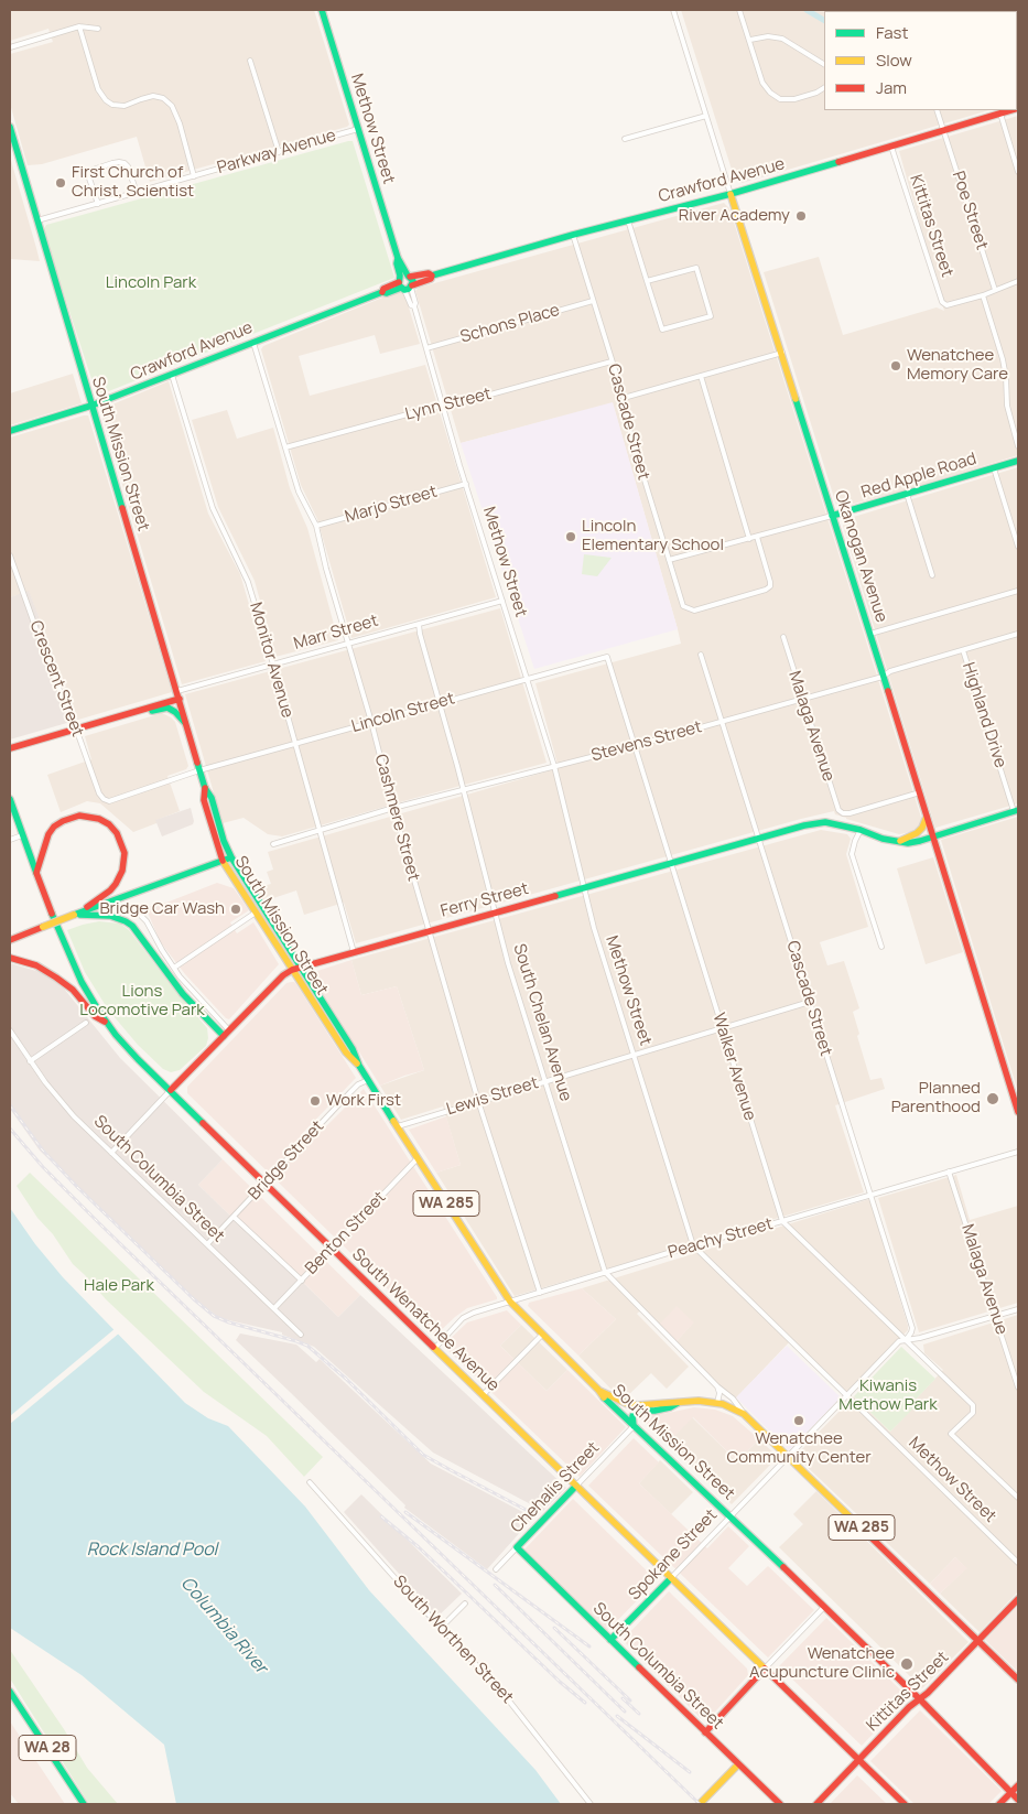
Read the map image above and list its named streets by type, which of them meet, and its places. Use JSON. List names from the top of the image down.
{
  "streets": {
    "main road": [
      "Methow Street",
      "Crawford Avenue",
      "Kittitas Street",
      "South Mission Street",
      "Red Apple Road",
      "Okanogan Avenue",
      "Marr Street",
      "Ferry Street",
      "South Chelan Avenue",
      "South Columbia Street",
      "WA 285",
      "South Wenatchee Avenue",
      "Chehalis Street",
      "Spokane Street",
      "WA 28"
    ],
    "street": [
      "Parkway Avenue",
      "Poe Street",
      "Schons Place",
      "Lynn Street",
      "Cascade Street",
      "Marjo Street",
      "Monitor Avenue",
      "Crescent Street",
      "Lincoln Street",
      "Highland Drive",
      "Malaga Avenue",
      "Stevens Street",
      "Cashmere Street",
      "Walker Avenue",
      "Lewis Street",
      "Bridge Street",
      "Benton Street",
      "Peachy Street",
      "South Worthen Street"
    ]
  },
  "crossings": [
    ["Methow Street", "Parkway Avenue"],
    ["Methow Street", "Crawford Avenue"],
    ["Methow Street", "Schons Place"],
    ["Methow Street", "Lynn Street"],
    ["Methow Street", "Marjo Street"],
    ["Methow Street", "Marr Street"],
    ["Methow Street", "Lincoln Street"],
    ["Methow Street", "Stevens Street"],
    ["Methow Street", "Ferry Street"],
    ["Methow Street", "Lewis Street"],
    ["Methow Street", "Peachy Street"],
    ["Methow Street", "Spokane Street"],
    ["Parkway Avenue", "South Mission Street"],
    ["Crawford Avenue", "Poe Street"],
    ["Crawford Avenue", "Kittitas Street"],
    ["Crawford Avenue", "Cascade Street"],
    ["Crawford Avenue", "South Mission Street"],
    ["Crawford Avenue", "Okanogan Avenue"],
    ["Crawford Avenue", "Monitor Avenue"],
    ["Crawford Avenue", "Cashmere Street"],
    ["Kittitas Street", "South Mission Street"],
    ["Kittitas Street", "South Chelan Avenue"],
    ["Kittitas Street", "South Wenatchee Avenue"],
    ["Schons Place", "Cascade Street"],
    ["Lynn Street", "Cascade Street"],
    ["Lynn Street", "Cashmere Street"],
    ["Cascade Street", "Red Apple Road"],
    ["Cascade Street", "Stevens Street"],
    ["Cascade Street", "Ferry Street"],
    ["Cascade Street", "Walker Avenue"],
    ["Cascade Street", "Lewis Street"],
    ["Cascade Street", "Peachy Street"],
    ["Cascade Street", "Spokane Street"],
    ["South Mission Street", "Marr Street"],
    ["South Mission Street", "Lincoln Street"],
    ["South Mission Street", "Ferry Street"],
    ["South Mission Street", "Lewis Street"],
    ["South Mission Street", "Bridge Street"],
    ["South Mission Street", "WA 285"],
    ["South Mission Street", "Benton Street"],
    ["South Mission Street", "Peachy Street"],
    ["South Mission Street", "Chehalis Street"],
    ["South Mission Street", "Spokane Street"],
    ["Red Apple Road", "Okanogan Avenue"],
    ["Marjo Street", "Cashmere Street"],
    ["Okanogan Avenue", "Malaga Avenue"],
    ["Okanogan Avenue", "Stevens Street"],
    ["Okanogan Avenue", "Ferry Street"],
    ["Marr Street", "Monitor Avenue"],
    ["Marr Street", "Crescent Street"],
    ["Marr Street", "Cashmere Street"],
    ["Marr Street", "South Chelan Avenue"],
    ["Monitor Avenue", "Lincoln Street"],
    ["Monitor Avenue", "Stevens Street"],
    ["Monitor Avenue", "Ferry Street"],
    ["Crescent Street", "Lincoln Street"],
    ["Lincoln Street", "Cashmere Street"],
    ["Lincoln Street", "South Chelan Avenue"],
    ["Lincoln Street", "Walker Avenue"],
    ["Highland Drive", "Stevens Street"],
    ["Highland Drive", "Ferry Street"],
    ["Malaga Avenue", "Stevens Street"],
    ["Malaga Avenue", "Peachy Street"],
    ["Malaga Avenue", "Spokane Street"],
    ["Stevens Street", "Cashmere Street"],
    ["Stevens Street", "South Chelan Avenue"],
    ["Stevens Street", "Walker Avenue"],
    ["Cashmere Street", "Ferry Street"],
    ["Cashmere Street", "Lewis Street"],
    ["Cashmere Street", "Peachy Street"],
    ["Ferry Street", "South Chelan Avenue"],
    ["Ferry Street", "Walker Avenue"],
    ["Ferry Street", "South Columbia Street"],
    ["Ferry Street", "South Wenatchee Avenue"],
    ["South Chelan Avenue", "Lewis Street"],
    ["South Chelan Avenue", "WA 285"],
    ["South Chelan Avenue", "Peachy Street"],
    ["South Chelan Avenue", "Spokane Street"],
    ["Walker Avenue", "Lewis Street"],
    ["Walker Avenue", "Peachy Street"],
    ["Walker Avenue", "Spokane Street"],
    ["Bridge Street", "South Columbia Street"],
    ["Bridge Street", "South Wenatchee Avenue"],
    ["South Columbia Street", "Benton Street"],
    ["South Columbia Street", "Chehalis Street"],
    ["South Columbia Street", "Spokane Street"],
    ["Benton Street", "South Wenatchee Avenue"],
    ["Peachy Street", "South Wenatchee Avenue"],
    ["South Wenatchee Avenue", "Chehalis Street"],
    ["South Wenatchee Avenue", "Spokane Street"]
  ],
  "water": ["Rock Island Pool", "Columbia River"],
  "parks": [
    "Lincoln Park",
    "Lions Locomotive Park",
    "Hale Park",
    "Kiwanis Methow Park"
  ],
  "places": [
    "First Church of Christ, Scientist",
    "River Academy",
    "Wenatchee Memory Care",
    "Lincoln Elementary School",
    "Bridge Car Wash",
    "Planned Parenthood",
    "Work First",
    "Wenatchee Community Center",
    "Wenatchee Acupuncture Clinic"
  ],
  "legend": ["Fast", "Slow", "Jam"]
}
